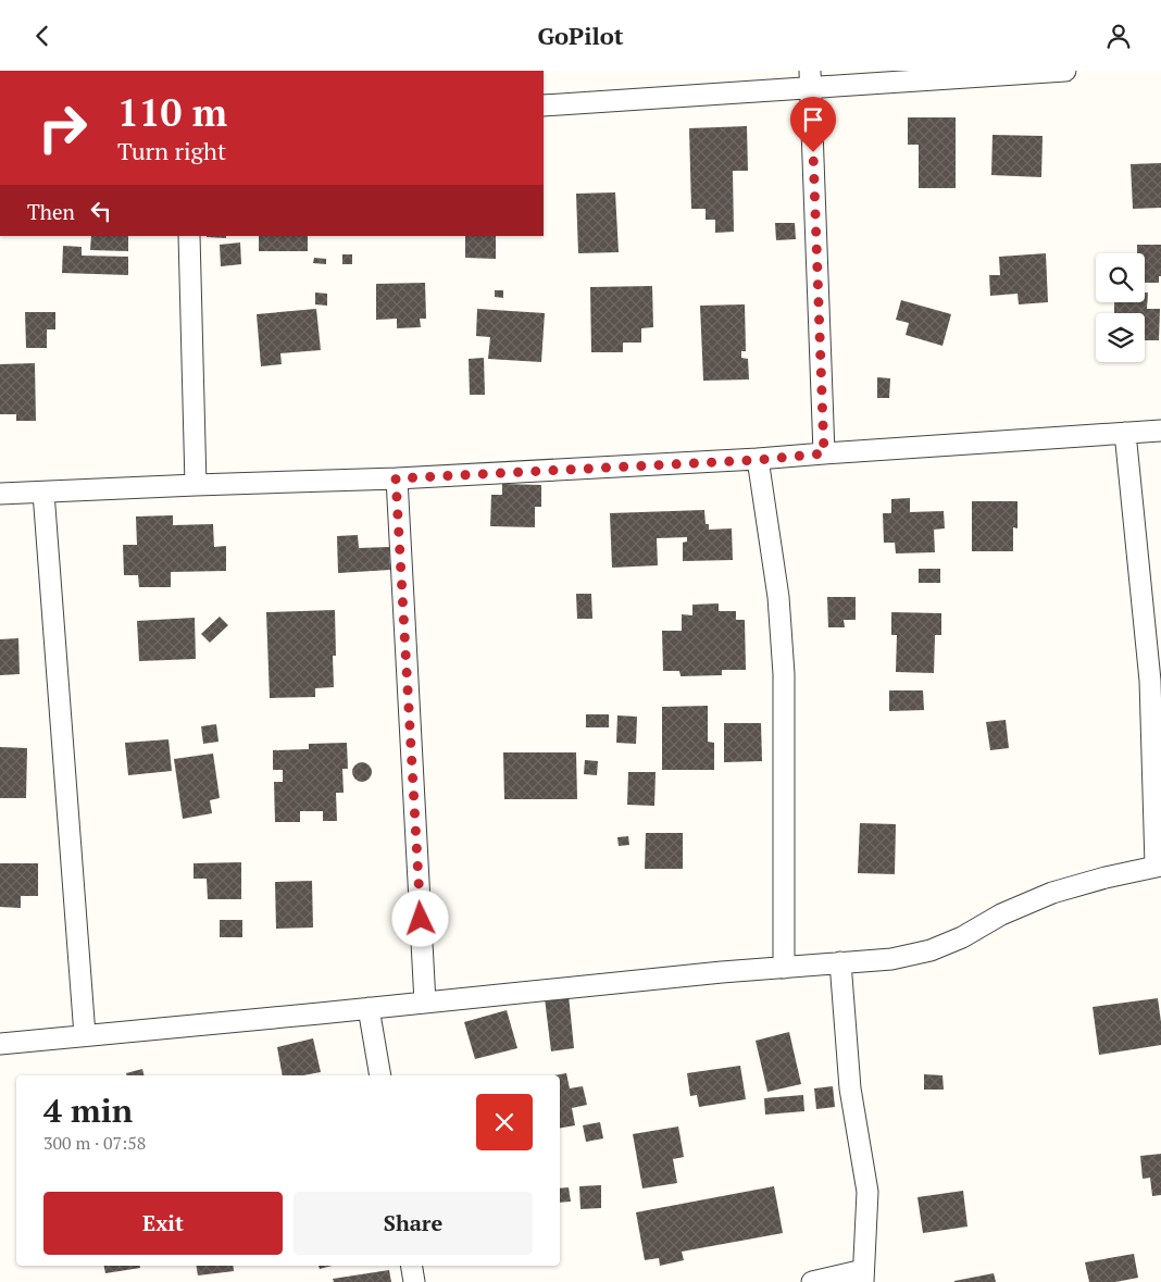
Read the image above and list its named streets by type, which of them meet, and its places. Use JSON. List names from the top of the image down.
{
  "page": {
    "header": "GoPilot",
    "turn": ["110 m", "Turn right"],
    "then": "Then",
    "heading": ["4 min", "300 m · 07:58"],
    "buttons": ["Exit", "Share"]
  }
}
